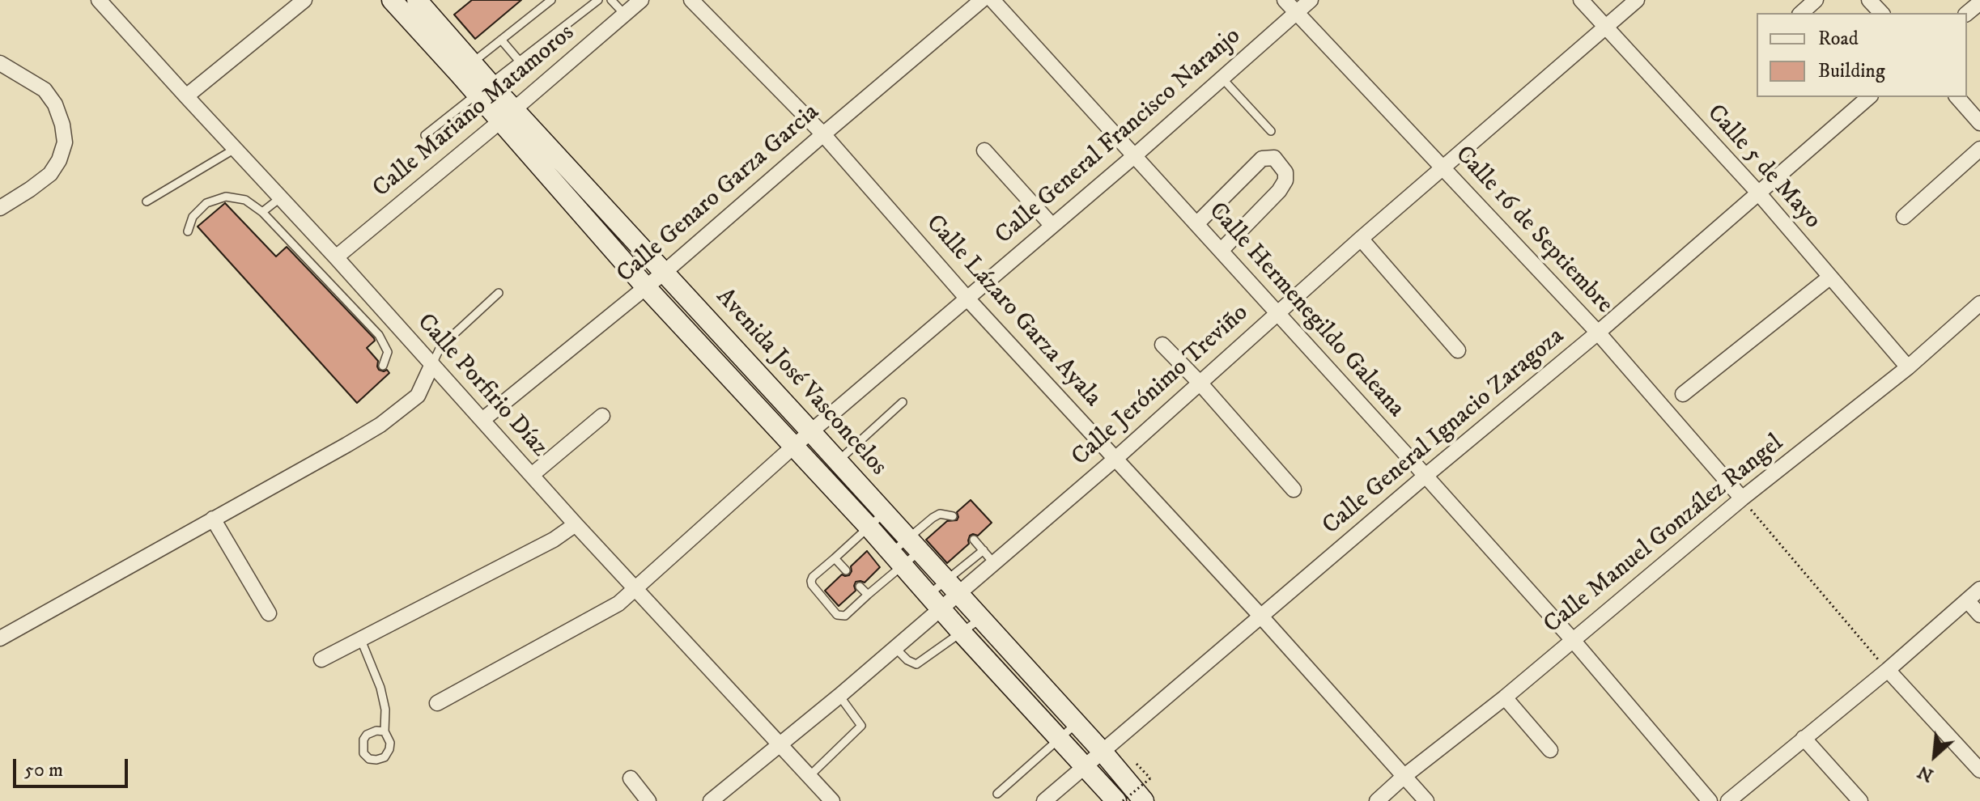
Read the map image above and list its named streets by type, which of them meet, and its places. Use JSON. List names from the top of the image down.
{
  "streets": {
    "main road": ["Avenida José Vasconcelos"],
    "street": [
      "Calle Mariano Matamoros",
      "Calle General Francisco Naranjo",
      "Calle 5 de Mayo",
      "Calle Genaro Garza Garcia",
      "Calle 16 de Septiembre",
      "Calle Hermenegildo Galeana",
      "Calle Lázaro Garza Ayala",
      "Calle Porfirio Díaz",
      "Calle Jerónimo Treviño",
      "Calle General Ignacio Zaragoza",
      "Calle Manuel González Rangel"
    ]
  },
  "crossings": [
    ["Calle Mariano Matamoros", "Avenida José Vasconcelos"],
    ["Calle Mariano Matamoros", "Calle Porfirio Díaz"],
    ["Calle General Francisco Naranjo", "Calle 16 de Septiembre"],
    ["Calle General Francisco Naranjo", "Calle Hermenegildo Galeana"],
    ["Calle General Francisco Naranjo", "Calle Lázaro Garza Ayala"],
    ["Calle General Francisco Naranjo", "Avenida José Vasconcelos"],
    ["Calle General Francisco Naranjo", "Calle Porfirio Díaz"],
    ["Calle 5 de Mayo", "Calle Jerónimo Treviño"],
    ["Calle 5 de Mayo", "Calle General Ignacio Zaragoza"],
    ["Calle 5 de Mayo", "Calle Manuel González Rangel"],
    ["Calle Genaro Garza Garcia", "Calle Lázaro Garza Ayala"],
    ["Calle Genaro Garza Garcia", "Avenida José Vasconcelos"],
    ["Calle Genaro Garza Garcia", "Calle Porfirio Díaz"],
    ["Calle 16 de Septiembre", "Calle Jerónimo Treviño"],
    ["Calle 16 de Septiembre", "Calle General Ignacio Zaragoza"],
    ["Calle 16 de Septiembre", "Calle Manuel González Rangel"],
    ["Calle Hermenegildo Galeana", "Calle Jerónimo Treviño"],
    ["Calle Hermenegildo Galeana", "Calle General Ignacio Zaragoza"],
    ["Calle Hermenegildo Galeana", "Calle Manuel González Rangel"],
    ["Calle Lázaro Garza Ayala", "Calle Jerónimo Treviño"],
    ["Calle Lázaro Garza Ayala", "Calle General Ignacio Zaragoza"],
    ["Calle Lázaro Garza Ayala", "Calle Manuel González Rangel"],
    ["Avenida José Vasconcelos", "Calle Jerónimo Treviño"],
    ["Avenida José Vasconcelos", "Calle General Ignacio Zaragoza"],
    ["Calle Porfirio Díaz", "Calle Jerónimo Treviño"]
  ],
  "legend": ["Road", "Building"],
  "scale_bar": "50 m",
  "north": "bottom left"
}
